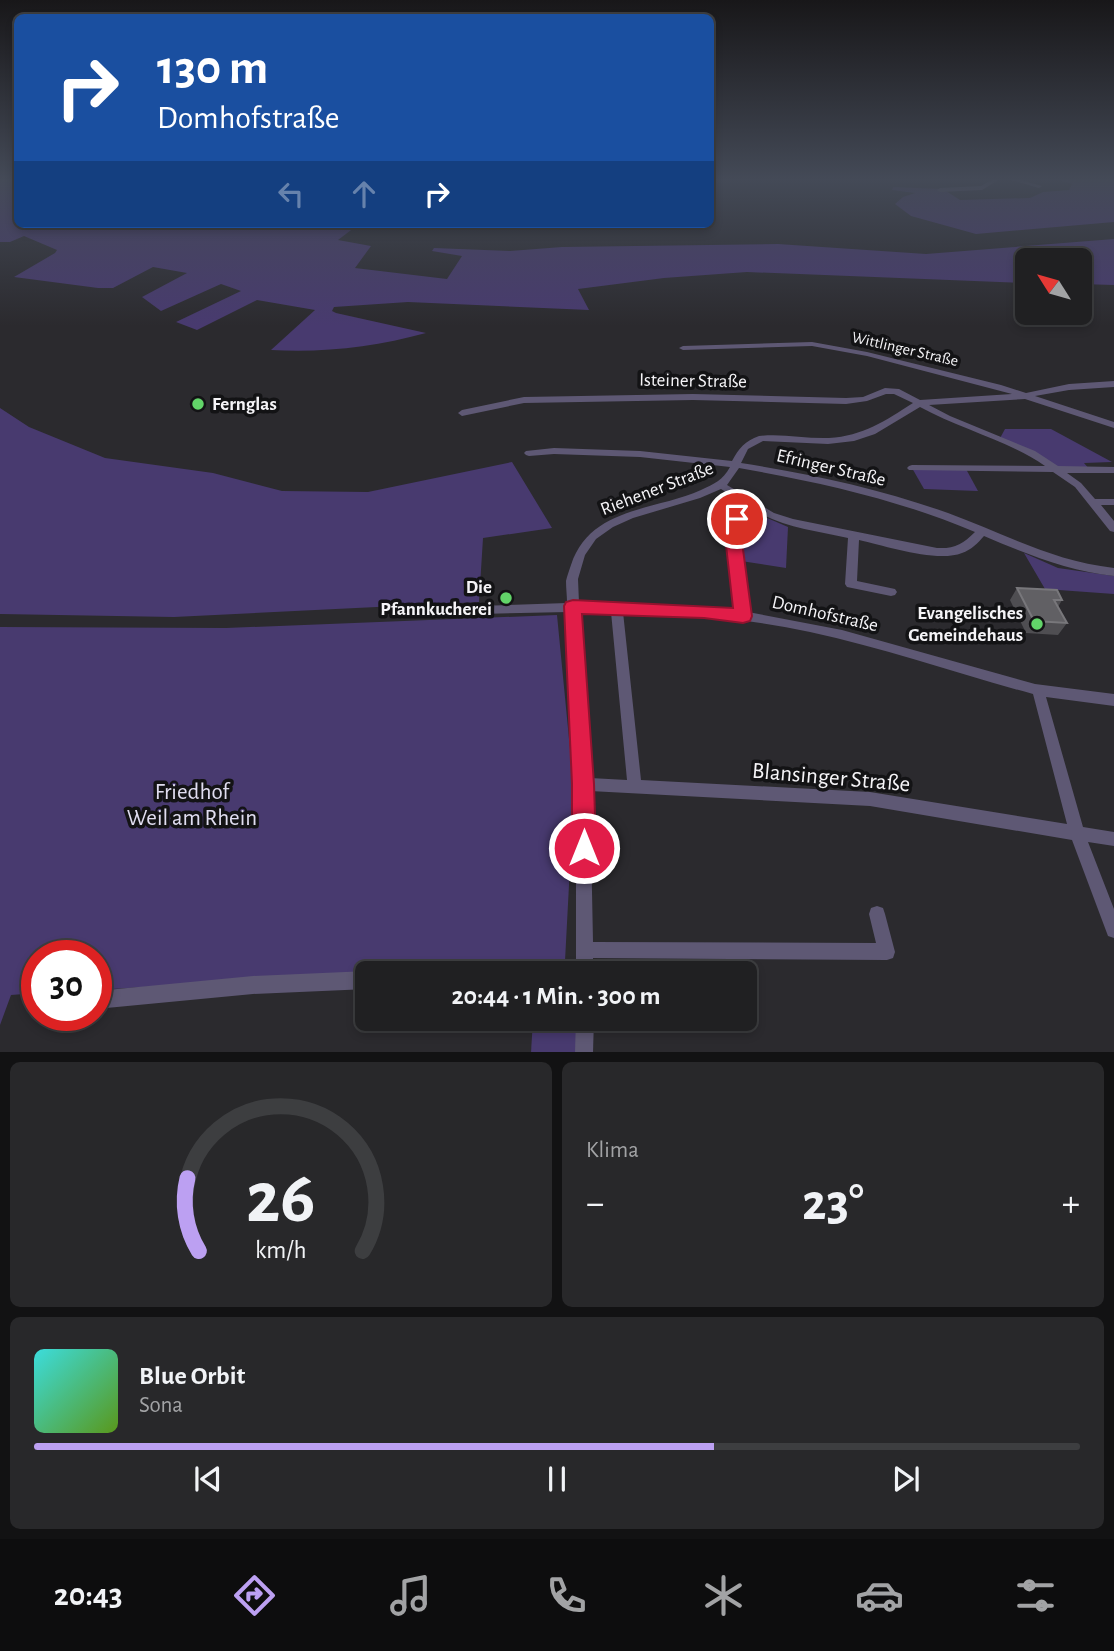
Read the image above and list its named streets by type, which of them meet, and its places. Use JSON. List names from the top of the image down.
{
  "streets": {
    "street": [
      "Wittlinger Straße",
      "Isteiner Straße",
      "Efringer Straße",
      "Riehener Straße",
      "Domhofstraße",
      "Blansinger Straße"
    ]
  },
  "crossings": [
    ["Wittlinger Straße", "Riehener Straße"],
    ["Isteiner Straße", "Riehener Straße"],
    ["Efringer Straße", "Riehener Straße"],
    ["Riehener Straße", "Domhofstraße"],
    ["Riehener Straße", "Blansinger Straße"]
  ],
  "parks": ["Friedhof Weil am Rhein"],
  "places": ["Fernglas", "Die Pfannkucherei", "Evangelisches Gemeindehaus"],
  "north": "top left",
  "page": {
    "turn": ["130 m", "Domhofstraße"],
    "limit": "30",
    "trip": "20:44 · 1 Min. · 300 m",
    "tile": "Klima",
    "heat": ["−", "23°", "+"],
    "song": ["Blue Orbit", "Sona"],
    "tabs": "20:43",
    "gauge": ["26", "km/h"]
  }
}
